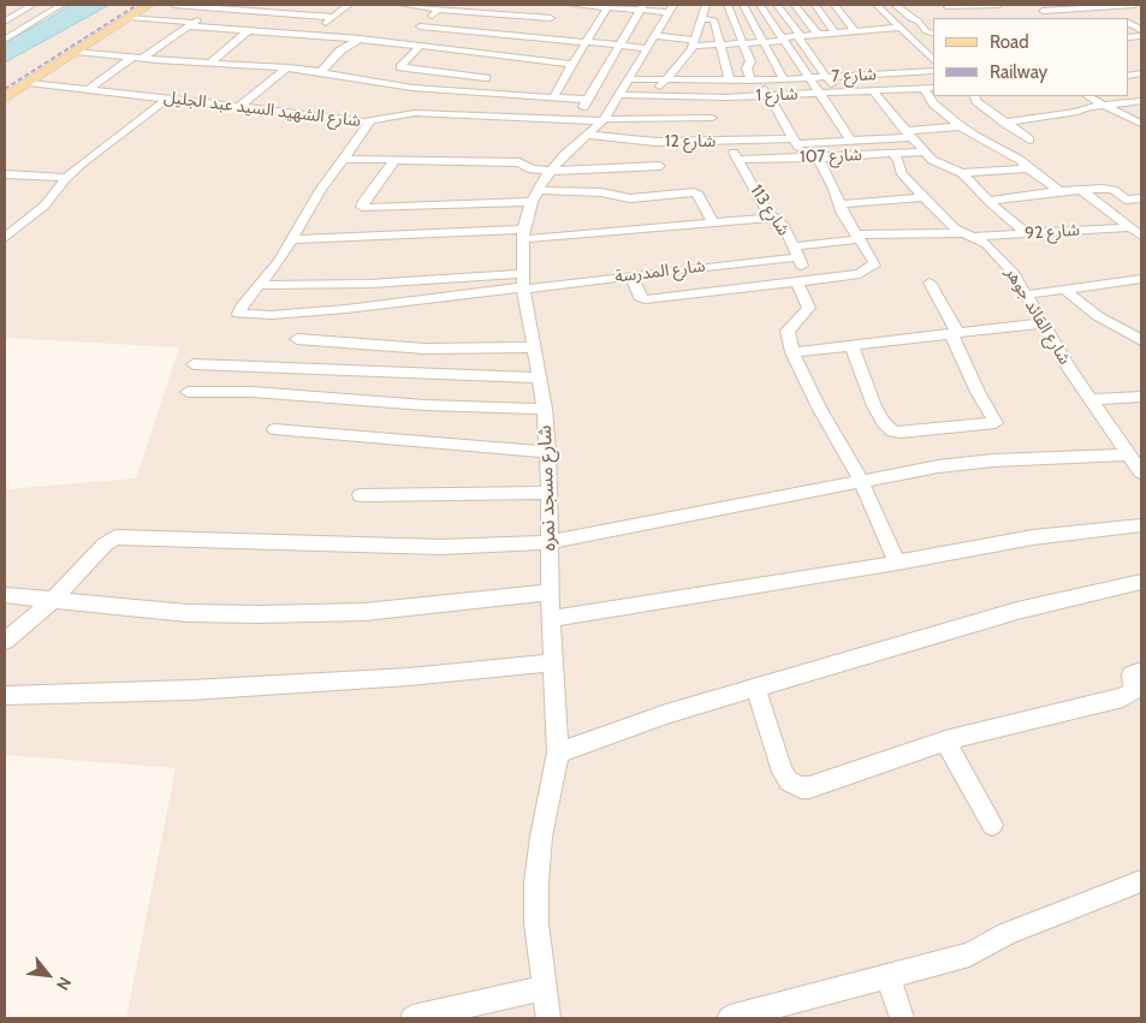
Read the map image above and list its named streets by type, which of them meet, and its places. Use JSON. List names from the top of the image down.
{
  "streets": {
    "street": [
      "شارع 7",
      "شارع 1",
      "شارع الشهيد السيد عبد الجليل",
      "شارع 12",
      "شارع 107",
      "شارع 113",
      "شارع 92",
      "شارع المدرسة",
      "شارع القائد جوهر",
      "شارع مسجد نمره"
    ]
  },
  "crossings": [
    ["شارع 7", "شارع مسجد نمره"],
    ["شارع 1", "شارع مسجد نمره"],
    ["شارع الشهيد السيد عبد الجليل", "شارع مسجد نمره"],
    ["شارع 12", "شارع 113"],
    ["شارع 12", "شارع مسجد نمره"],
    ["شارع 107", "شارع 113"],
    ["شارع 107", "شارع القائد جوهر"],
    ["شارع 113", "شارع المدرسة"],
    ["شارع 92", "شارع المدرسة"],
    ["شارع 92", "شارع القائد جوهر"],
    ["شارع المدرسة", "شارع مسجد نمره"]
  ],
  "legend": ["Road", "Railway"],
  "north": "bottom right"
}
